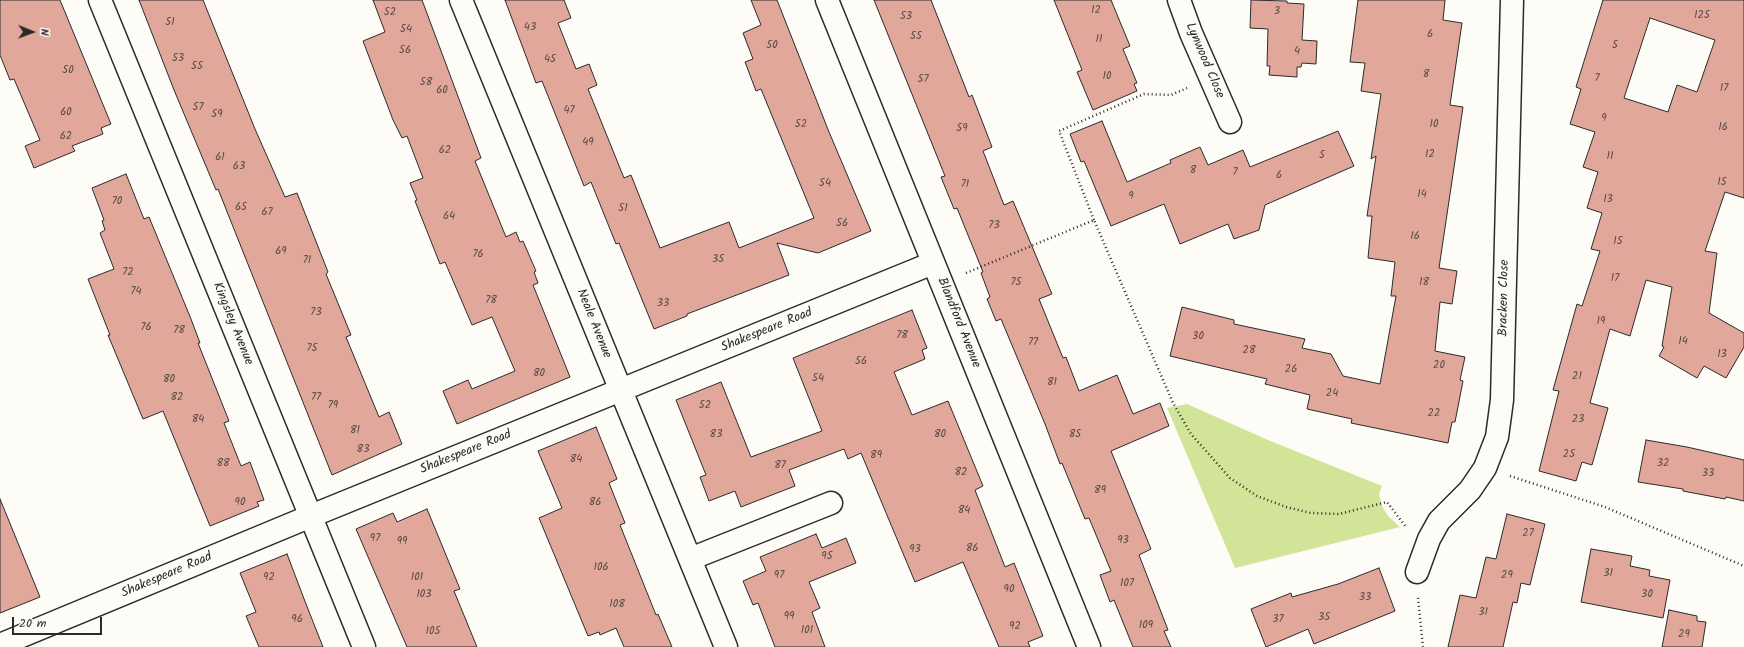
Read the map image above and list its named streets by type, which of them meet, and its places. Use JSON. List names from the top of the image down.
{
  "streets": {
    "street": [
      "Lynwood Close",
      "Bracken Close",
      "Blandford Avenue",
      "Kingsley Avenue",
      "Neale Avenue",
      "Shakespeare Road"
    ]
  },
  "crossings": [
    ["Blandford Avenue", "Shakespeare Road"],
    ["Kingsley Avenue", "Shakespeare Road"],
    ["Neale Avenue", "Shakespeare Road"]
  ],
  "house_numbers": [
    "12",
    "3",
    "52",
    "125",
    "53",
    "51",
    "43",
    "54",
    "6",
    "55",
    "11",
    "50",
    "5",
    "56",
    "4",
    "53",
    "45",
    "55",
    "50",
    "8",
    "10",
    "7",
    "57",
    "58",
    "17",
    "60",
    "57",
    "47",
    "60",
    "59",
    "9",
    "52",
    "10",
    "16",
    "59",
    "62",
    "49",
    "62",
    "12",
    "5",
    "11",
    "61",
    "63",
    "8",
    "7",
    "6",
    "15",
    "54",
    "71",
    "14",
    "9",
    "13",
    "70",
    "65",
    "51",
    "67",
    "64",
    "56",
    "73",
    "16",
    "15",
    "69",
    "76",
    "35",
    "71",
    "72",
    "17",
    "75",
    "18",
    "74",
    "78",
    "33",
    "73",
    "19",
    "76",
    "78",
    "78",
    "30",
    "14",
    "77",
    "75",
    "28",
    "13",
    "56",
    "20",
    "26",
    "80",
    "21",
    "54",
    "80",
    "81",
    "24",
    "82",
    "77",
    "79",
    "52",
    "22",
    "84",
    "23",
    "81",
    "83",
    "80",
    "85",
    "83",
    "25",
    "89",
    "84",
    "88",
    "32",
    "87",
    "82",
    "33",
    "89",
    "90",
    "86",
    "84",
    "27",
    "97",
    "93",
    "99",
    "86",
    "93",
    "95",
    "106",
    "31",
    "97",
    "29",
    "92",
    "101",
    "107",
    "90",
    "103",
    "30",
    "33",
    "108",
    "31",
    "99",
    "35",
    "96",
    "37",
    "109",
    "92",
    "101",
    "105",
    "29"
  ],
  "scale_bar": "20 m",
  "north": "right"
}
